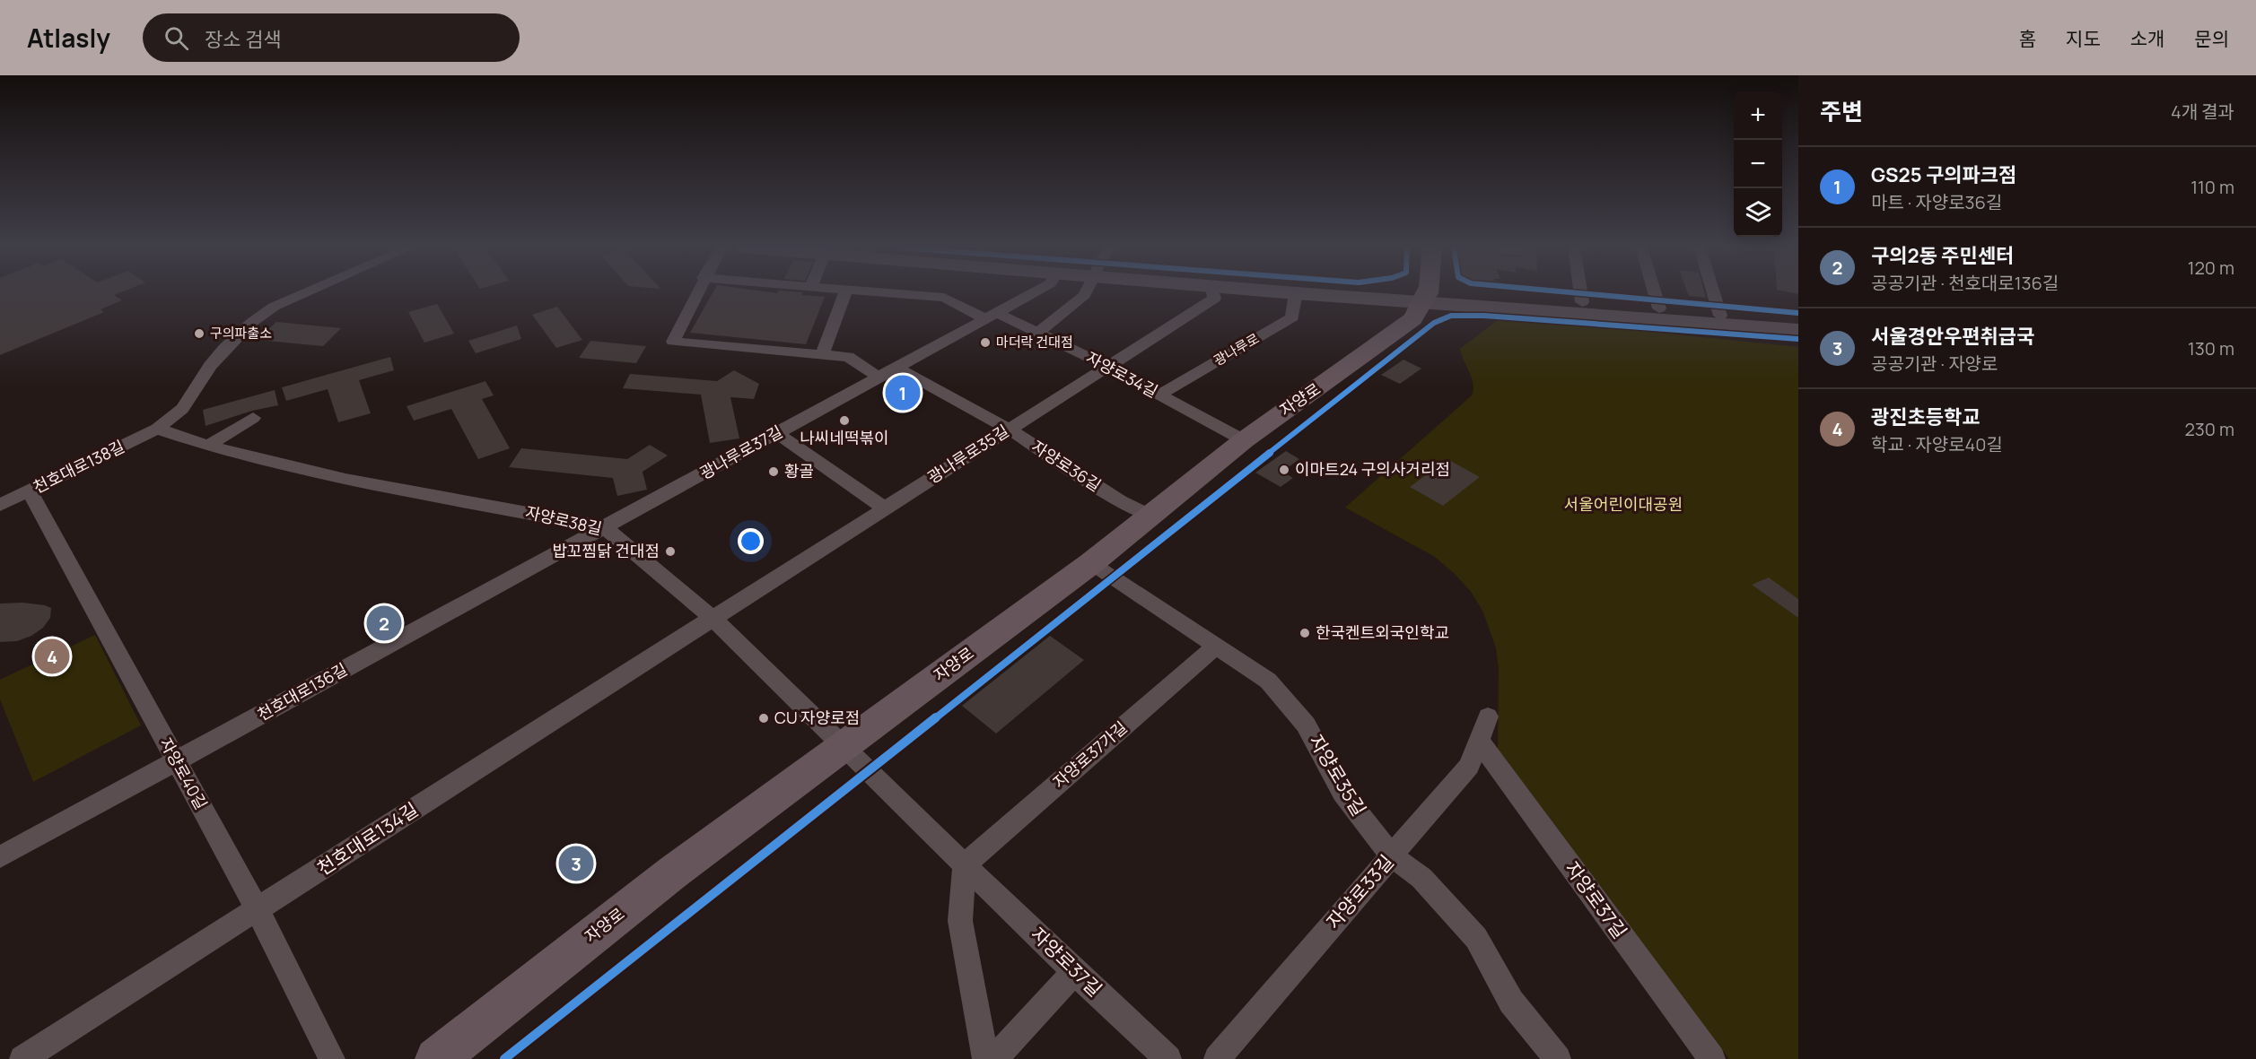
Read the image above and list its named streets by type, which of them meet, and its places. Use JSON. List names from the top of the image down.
{
  "streets": {
    "main road": ["자양로"],
    "street": [
      "광나루로",
      "자양로34길",
      "광나루로37길",
      "광나루로35길",
      "자양로36길",
      "천호대로138길",
      "자양로38길",
      "천호대로136길",
      "자양로37가길",
      "자양로40길",
      "자양로35길",
      "천호대로134길",
      "자양로33길",
      "자양로37길"
    ]
  },
  "crossings": [
    ["광나루로", "자양로34길"],
    ["자양로34길", "자양로"],
    ["자양로34길", "광나루로37길"],
    ["자양로34길", "광나루로35길"],
    ["자양로", "자양로36길"],
    ["자양로", "자양로38길"],
    ["자양로", "자양로35길"],
    ["자양로", "자양로37길"],
    ["광나루로37길", "자양로36길"],
    ["광나루로37길", "자양로38길"],
    ["광나루로37길", "천호대로136길"],
    ["광나루로35길", "자양로36길"],
    ["광나루로35길", "자양로38길"],
    ["광나루로35길", "천호대로134길"],
    ["천호대로138길", "자양로38길"],
    ["천호대로138길", "자양로40길"],
    ["자양로38길", "천호대로136길"],
    ["자양로38길", "천호대로134길"],
    ["자양로38길", "자양로37길"],
    ["천호대로136길", "자양로40길"],
    ["자양로37가길", "자양로35길"],
    ["자양로37가길", "자양로37길"],
    ["자양로40길", "천호대로134길"],
    ["자양로35길", "자양로33길"],
    ["자양로33길", "자양로37길"]
  ],
  "parks": ["서울어린이대공원"],
  "places": [
    "구의파출소",
    "마더락 건대점",
    "나씨네떡볶이",
    "이마트24 구의사거리점",
    "황골",
    "밥꼬찜닭 건대점",
    "한국켄트외국인학교",
    "CU 자양로점"
  ],
  "page": {
    "header": "Atlasly",
    "search": "장소 검색",
    "nav": [
      "홈",
      "지도",
      "소개",
      "문의"
    ],
    "heading": ["주변", "4개 결과"],
    "map_buttons": ["+", "−"],
    "list": [
      {
        "mark": "1",
        "name": "GS25 구의파크점",
        "note": "마트 · 자양로36길",
        "value": "110 m"
      },
      {
        "mark": "2",
        "name": "구의2동 주민센터",
        "note": "공공기관 · 천호대로136길",
        "value": "120 m"
      },
      {
        "mark": "3",
        "name": "서울경안우편취급국",
        "note": "공공기관 · 자양로",
        "value": "130 m"
      },
      {
        "mark": "4",
        "name": "광진초등학교",
        "note": "학교 · 자양로40길",
        "value": "230 m"
      }
    ],
    "pins": [
      "1",
      "2",
      "4",
      "3"
    ]
  }
}
